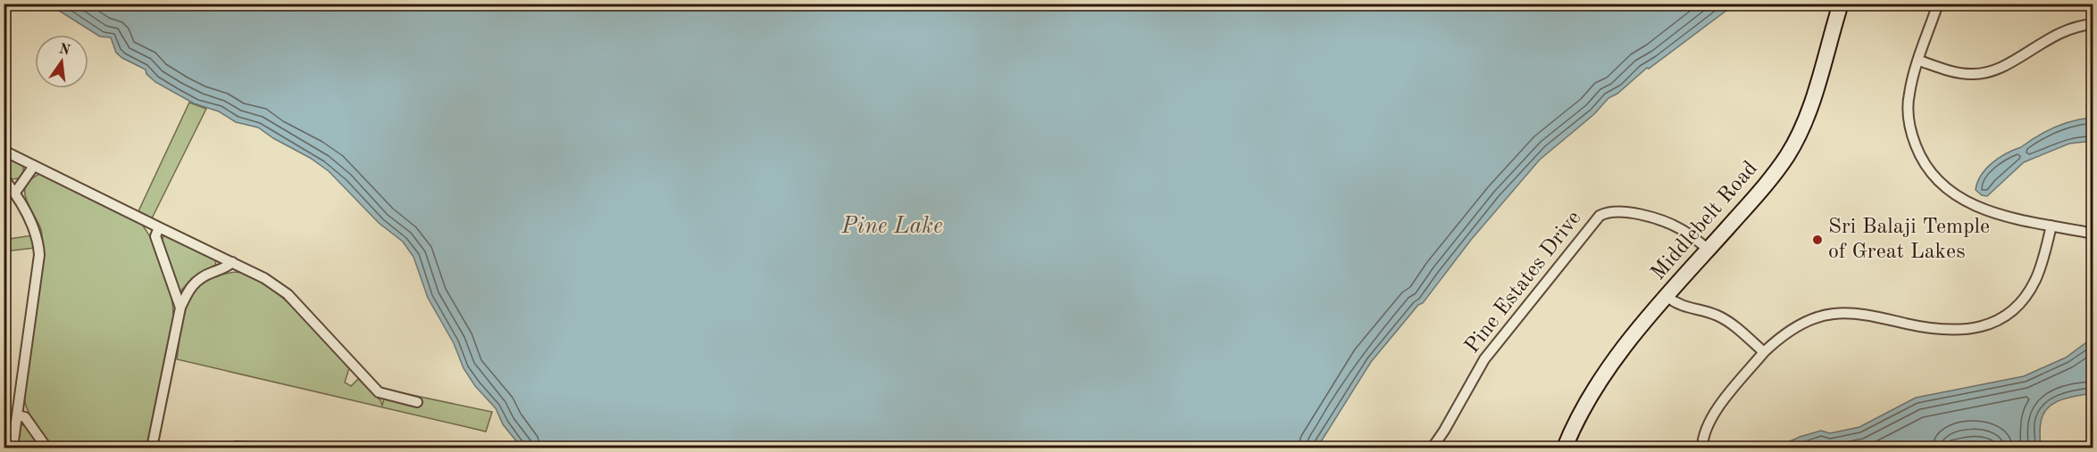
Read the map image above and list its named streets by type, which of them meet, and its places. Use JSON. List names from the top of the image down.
{
  "streets": {
    "street": ["Middlebelt Road", "Pine Estates Drive"]
  },
  "crossings": [
    ["Middlebelt Road", "Pine Estates Drive"]
  ],
  "water": ["Pine Lake"],
  "places": ["Sri Balaji Temple of Great Lakes"],
  "north": "top"
}
